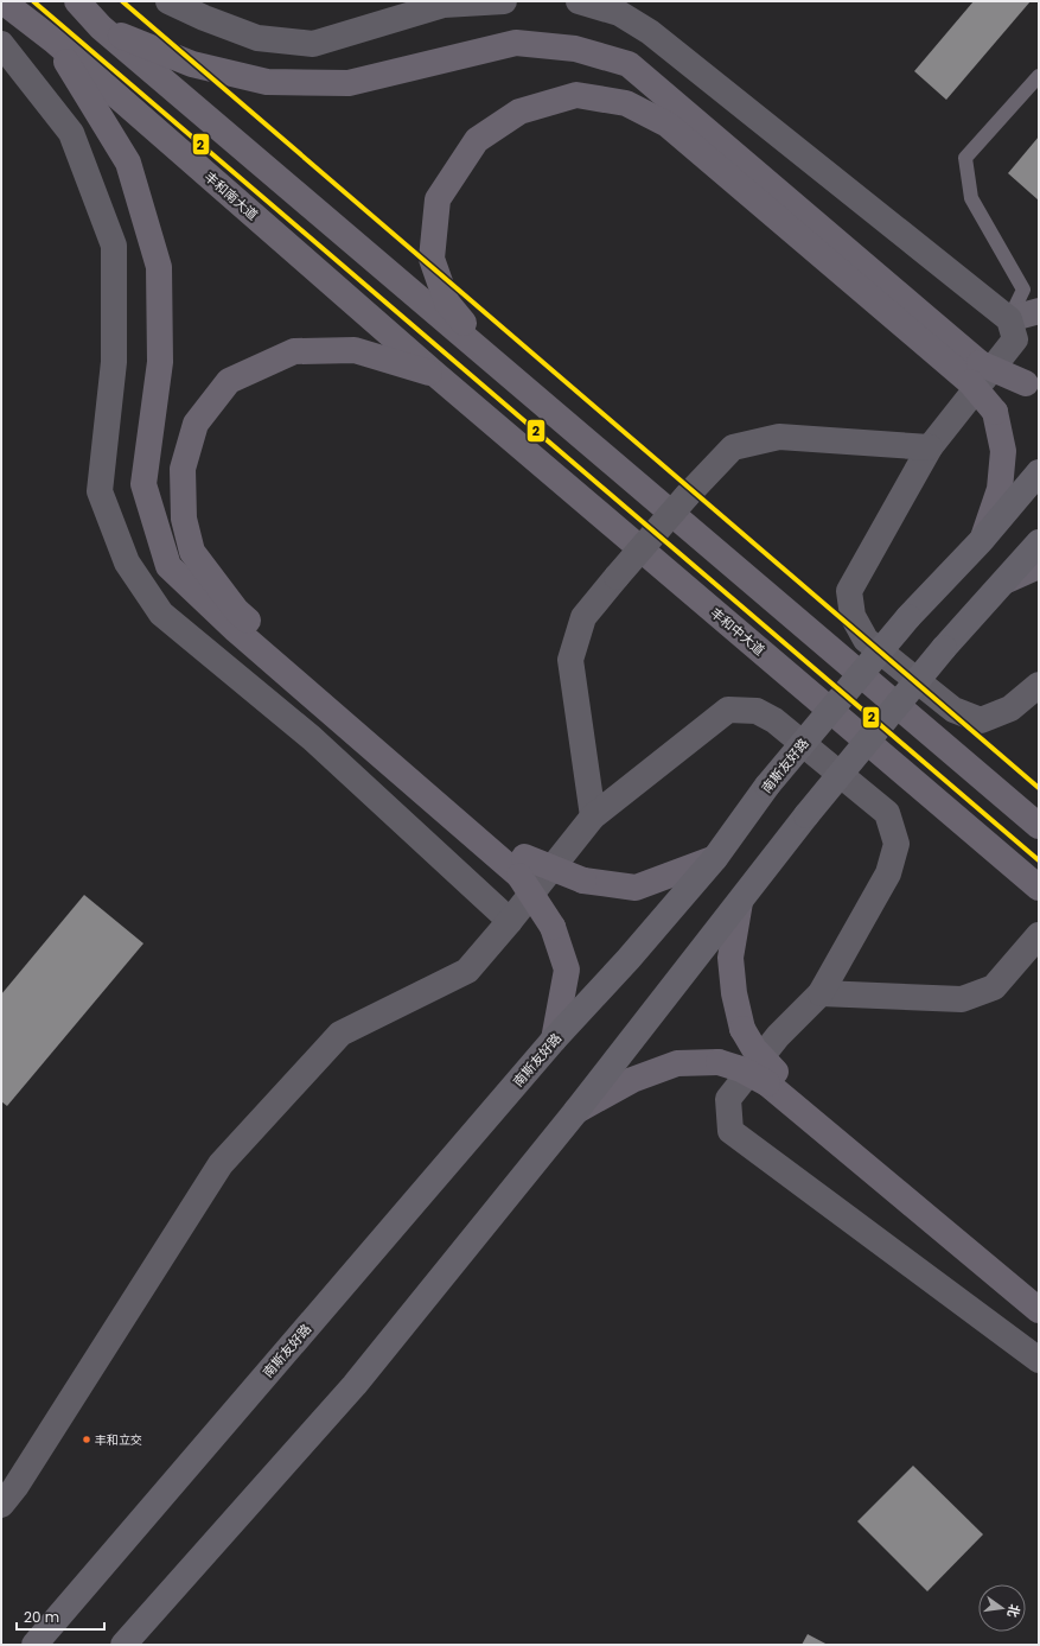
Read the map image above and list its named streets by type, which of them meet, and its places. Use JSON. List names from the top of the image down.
{
  "streets": {
    "highway": ["南斯友好路"],
    "main road": ["丰和南大道", "丰和中大道"]
  },
  "crossings": [
    ["丰和南大道", "丰和中大道"]
  ],
  "places": ["丰和立交"],
  "lines": ["transit line 2"],
  "scale_bar": "20 m",
  "north": "right"
}
